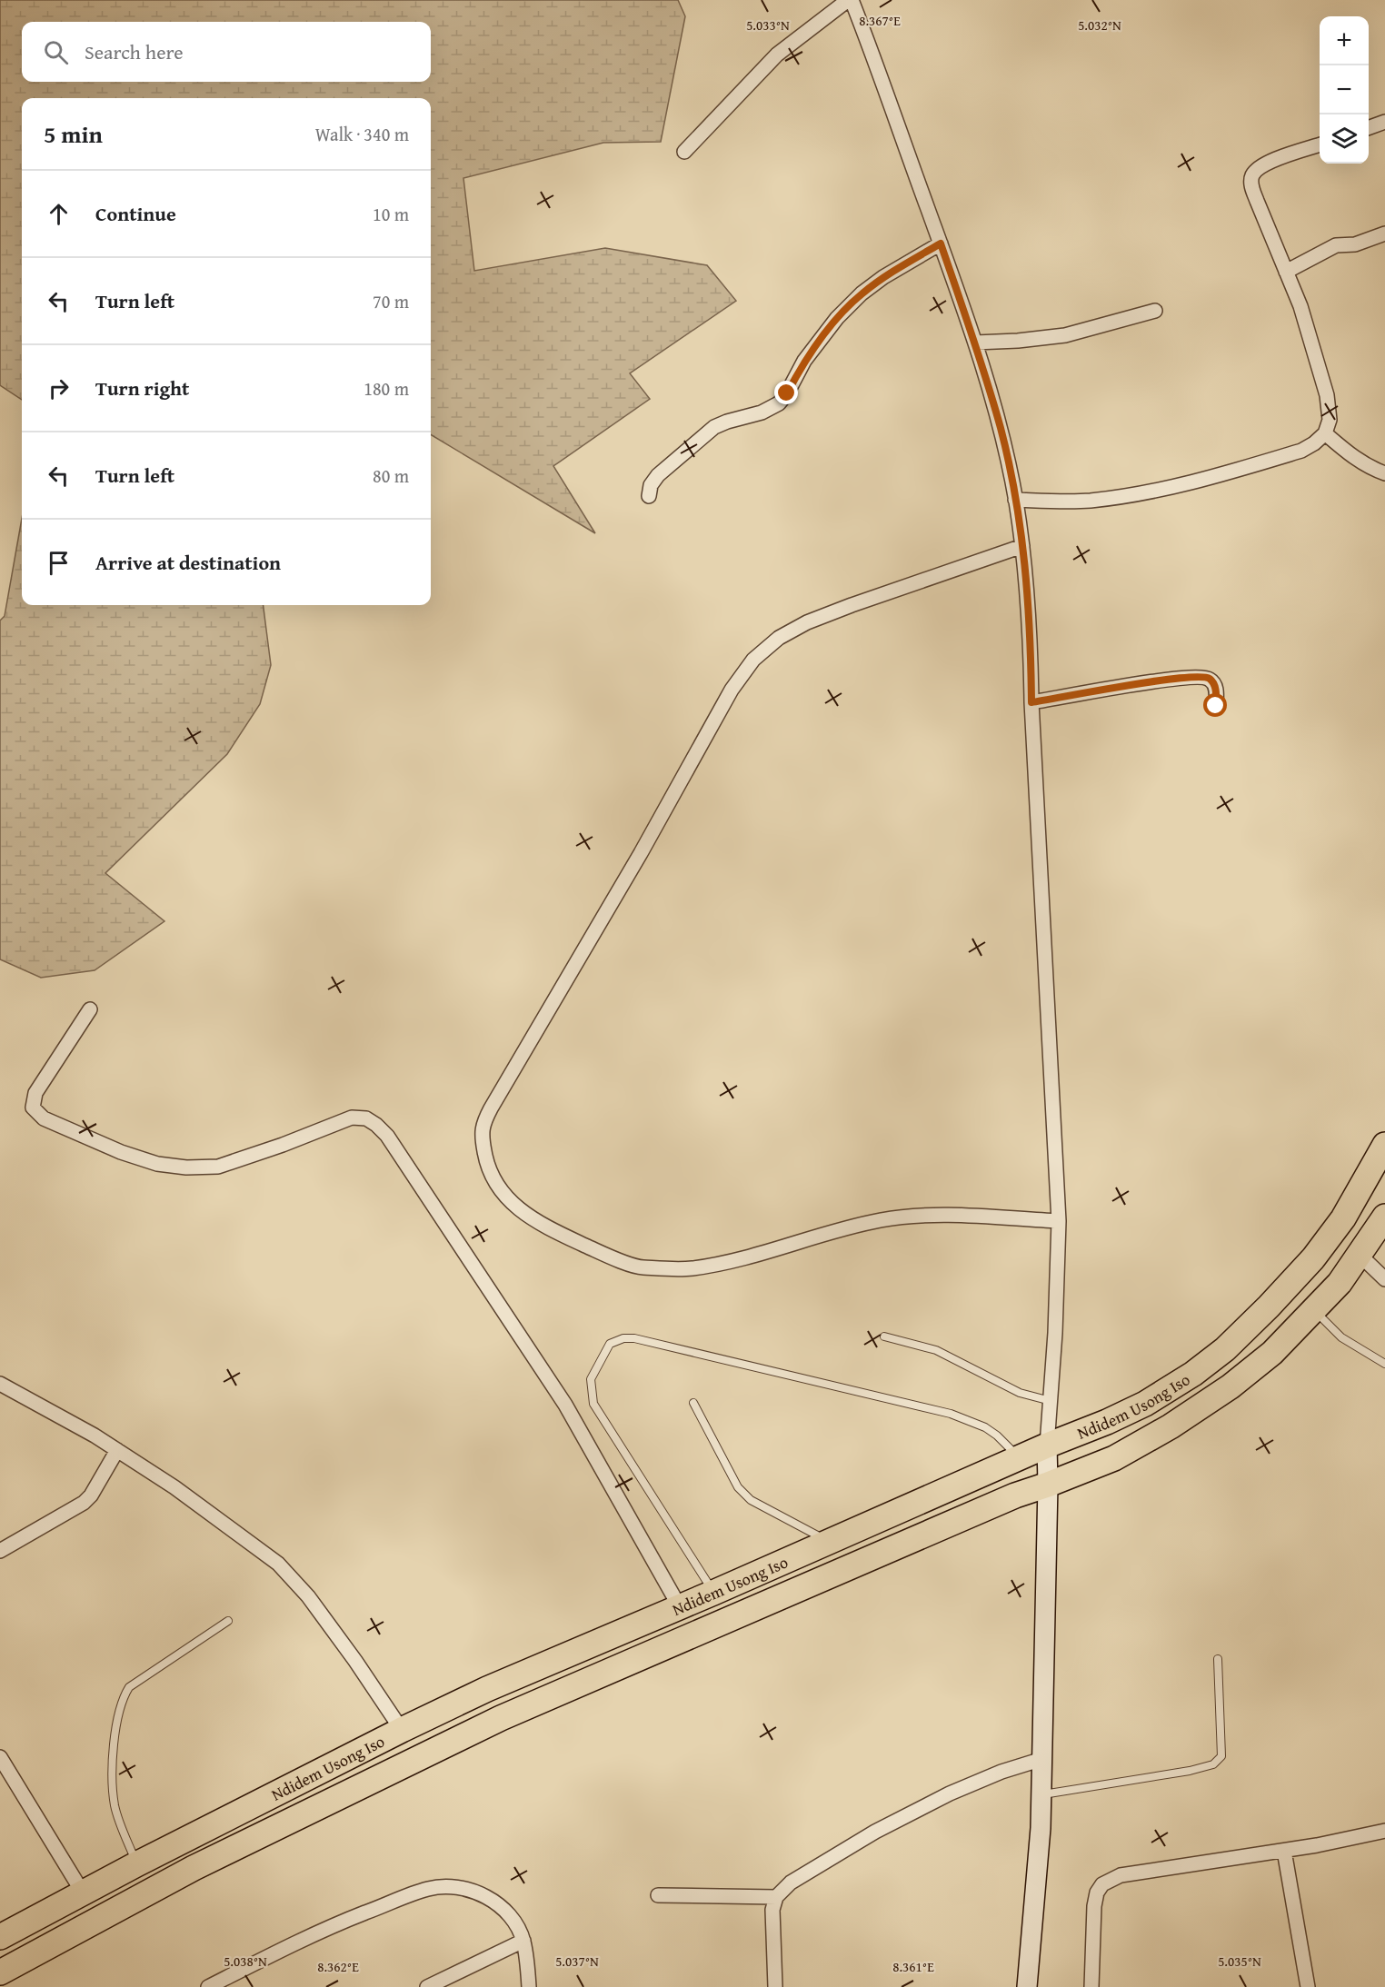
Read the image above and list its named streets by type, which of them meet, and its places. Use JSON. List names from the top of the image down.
{
  "streets": {
    "highway": ["Ndidem Usong Iso"]
  },
  "page": {
    "map_buttons": ["+", "−"],
    "search": "Search here",
    "heading": ["5 min", "Walk · 340 m"],
    "list": [
      ["Continue", "10 m"],
      ["Turn left", "70 m"],
      ["Turn right", "180 m"],
      ["Turn left", "80 m"],
      "Arrive at destination"
    ]
  },
  "coordinates": [
    "8.367°E",
    "5.033°N",
    "5.032°N",
    "5.038°N",
    "5.037°N",
    "5.035°N",
    "8.362°E",
    "8.361°E"
  ]
}
